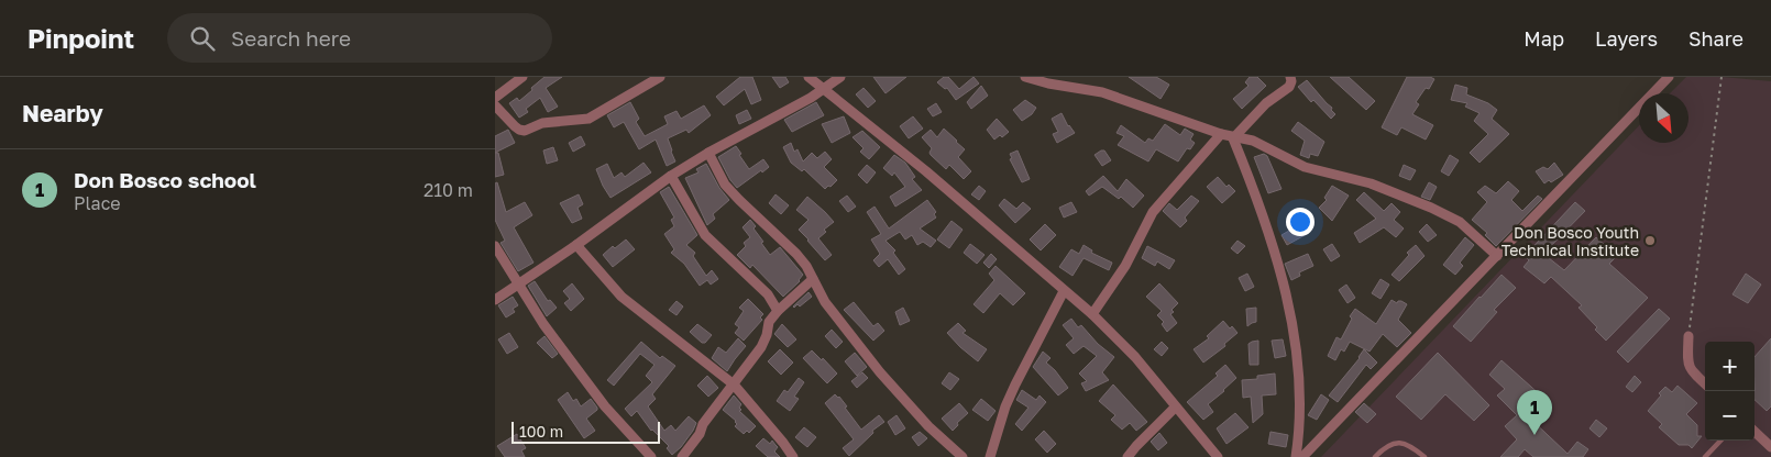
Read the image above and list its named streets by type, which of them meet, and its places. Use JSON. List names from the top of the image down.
{
  "places": ["Don Bosco Youth Technical Institute"],
  "scale_bar": "100 m",
  "north": "bottom right",
  "page": {
    "header": "Pinpoint",
    "search": "Search here",
    "nav": ["Map", "Layers", "Share"],
    "heading": "Nearby",
    "list": [
      {
        "mark": "1",
        "name": "Don Bosco school",
        "note": "Place",
        "value": "210 m"
      }
    ],
    "map_buttons": ["+", "−"],
    "pins": "1",
    "scale": "100 m"
  }
}
